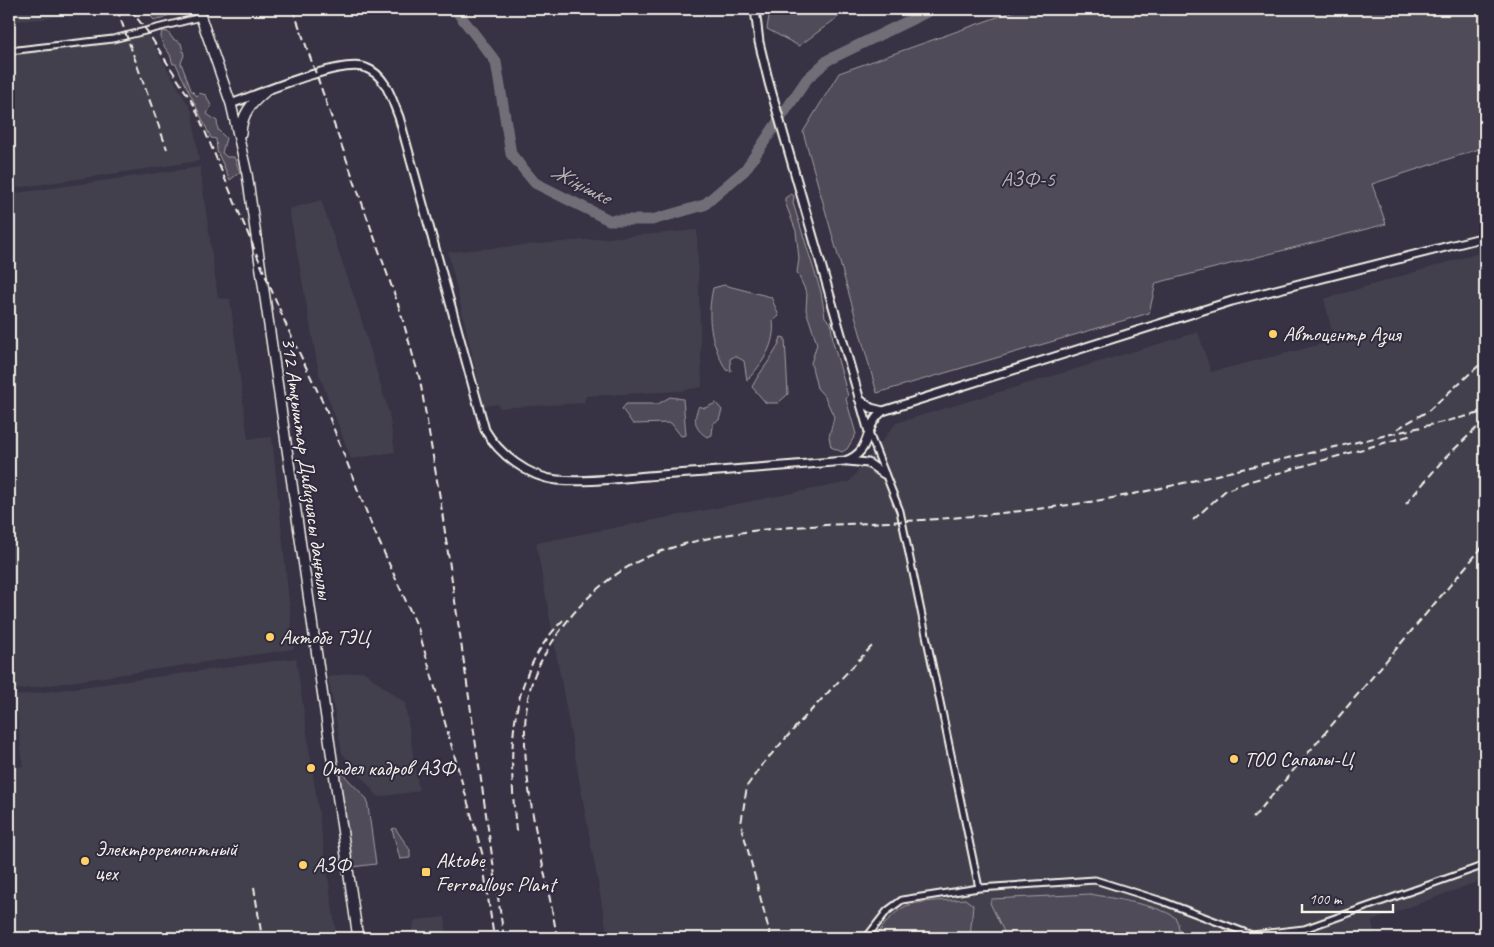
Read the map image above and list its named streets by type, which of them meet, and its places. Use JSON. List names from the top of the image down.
{
  "streets": {
    "highway": ["312 Атқыштар Дивизиясы даңғылы"]
  },
  "water": ["Жіңішке"],
  "parks": ["АЗФ-5"],
  "places": {
    "other": [
      "Автоцентр Азия",
      "Актобе ТЭЦ",
      "ТОО Сапалы-Ц",
      "Отдел кадров АЗФ",
      "Электроремонтный цех",
      "АЗФ"
    ],
    "transit": ["Aktobe Ferroalloys Plant"]
  },
  "scale_bar": "100 m"
}
